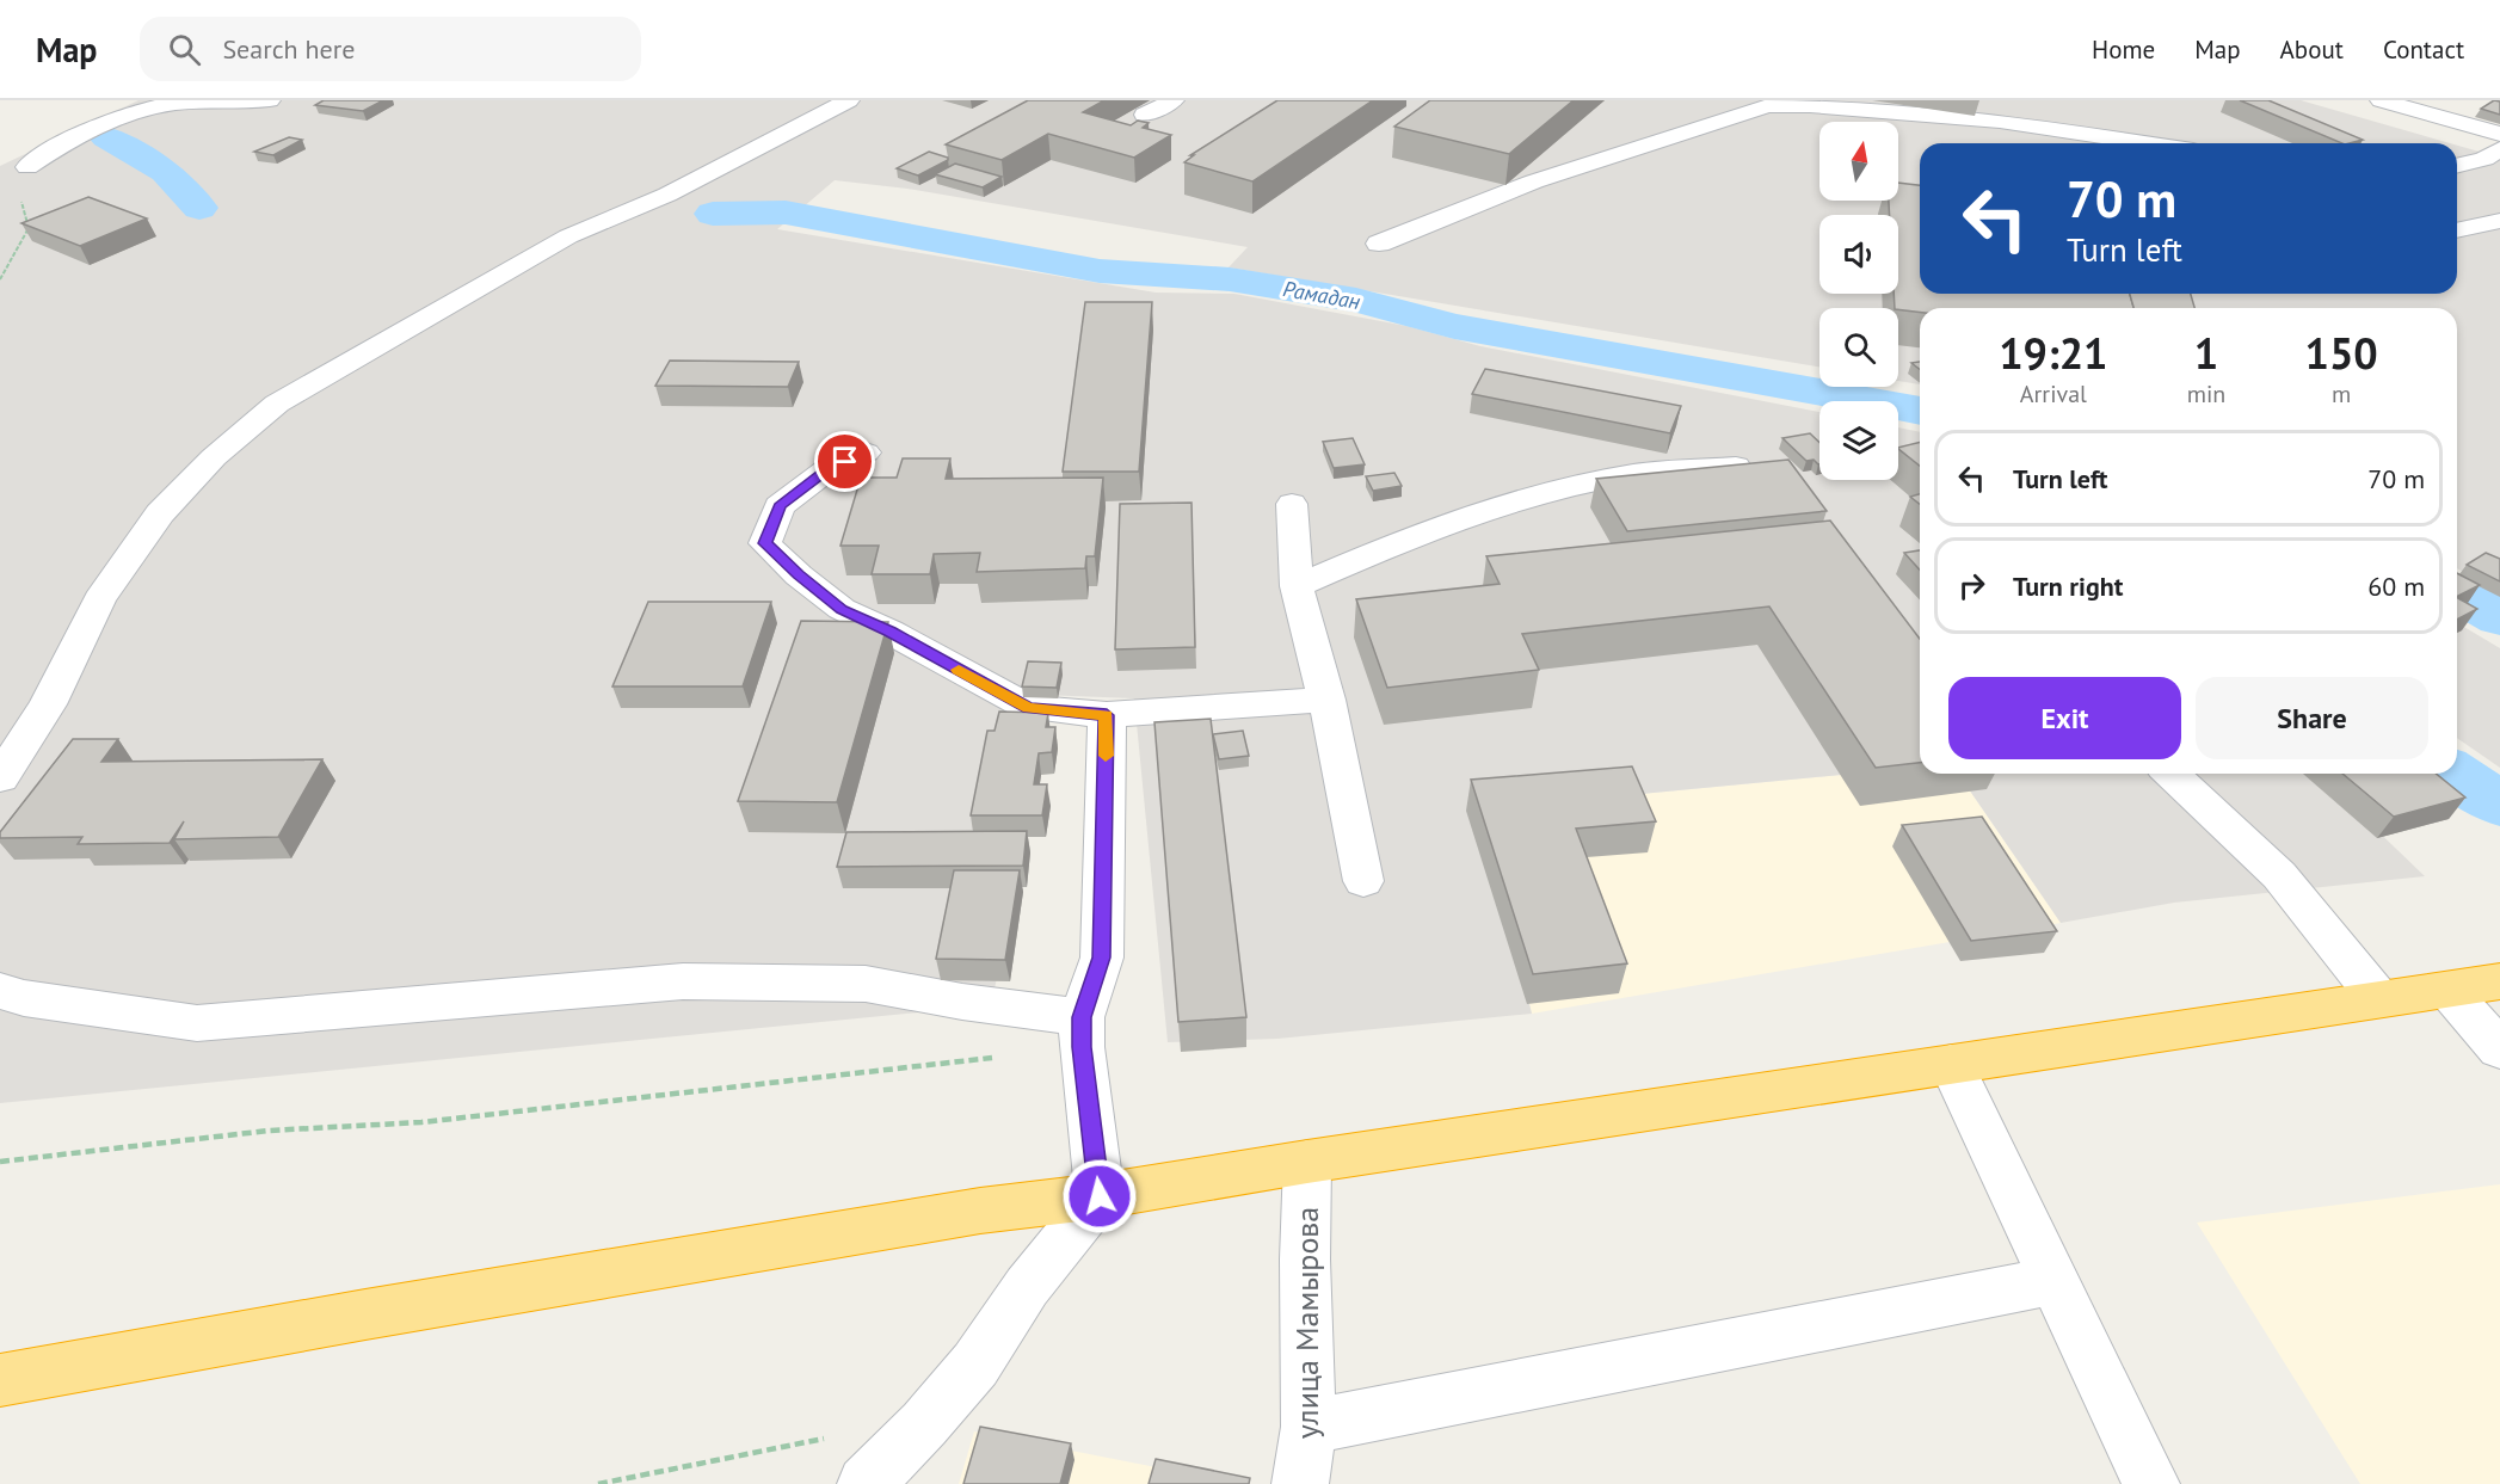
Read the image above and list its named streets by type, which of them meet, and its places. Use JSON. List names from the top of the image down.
{
  "streets": {
    "street": ["улица Мамырова"]
  },
  "water": ["Рамадан"],
  "north": "top",
  "page": {
    "header": "Map",
    "search": "Search here",
    "nav": [
      "Home",
      "Map",
      "About",
      "Contact"
    ],
    "turn": ["70 m", "Turn left"],
    "eta": [
      "19:21",
      "Arrival",
      "1",
      "min",
      "150",
      "m"
    ],
    "list": [
      {
        "name": "Turn left",
        "value": "70 m"
      },
      {
        "name": "Turn right",
        "value": "60 m"
      }
    ],
    "buttons": ["Exit", "Share"]
  }
}
